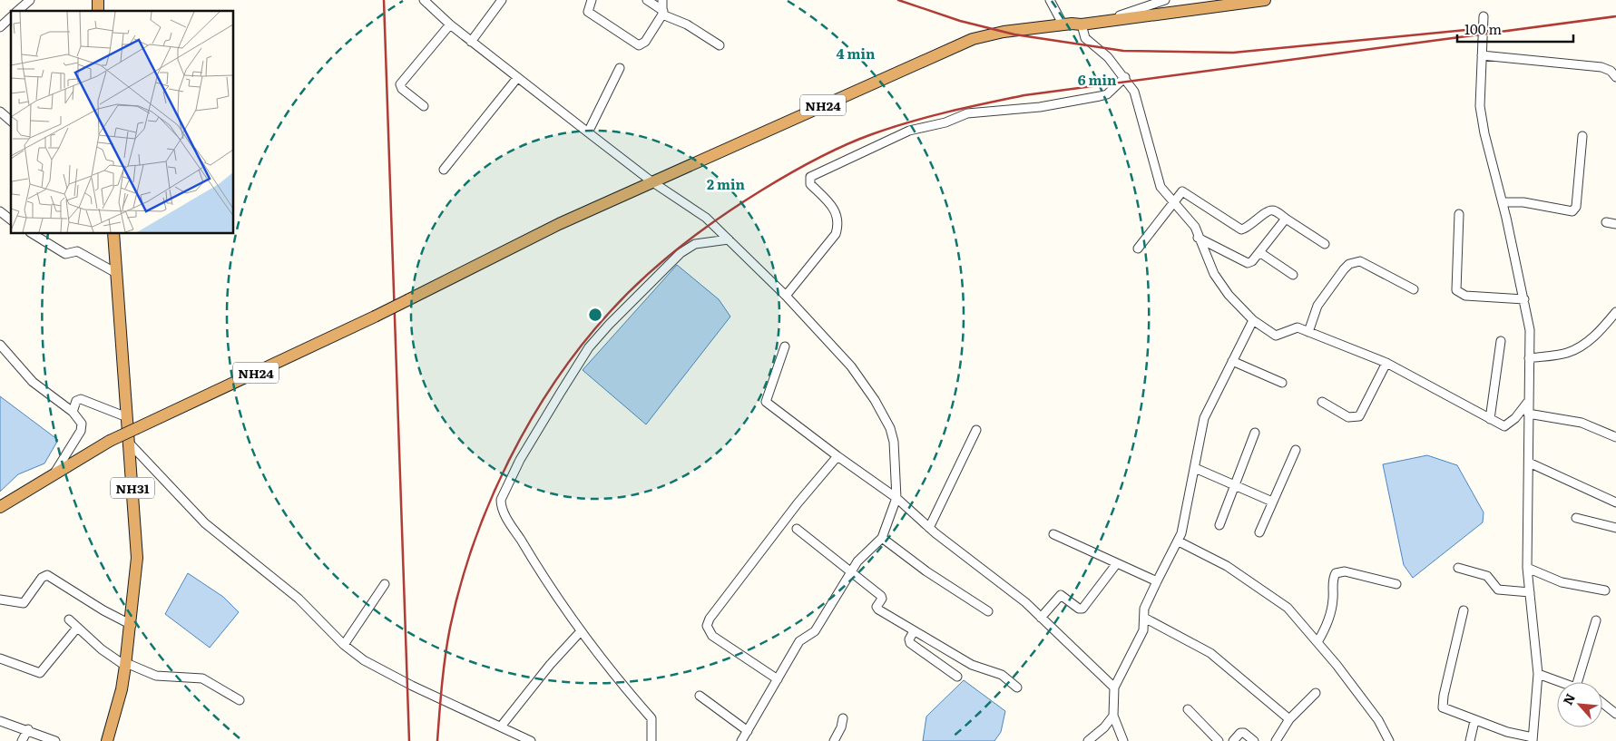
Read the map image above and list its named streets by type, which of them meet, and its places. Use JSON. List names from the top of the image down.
{
  "streets": {
    "highway": ["NH24", "NH31"]
  },
  "scale_bar": "100 m",
  "north": "top left",
  "rings": ["4 min", "6 min", "2 min"]
}
